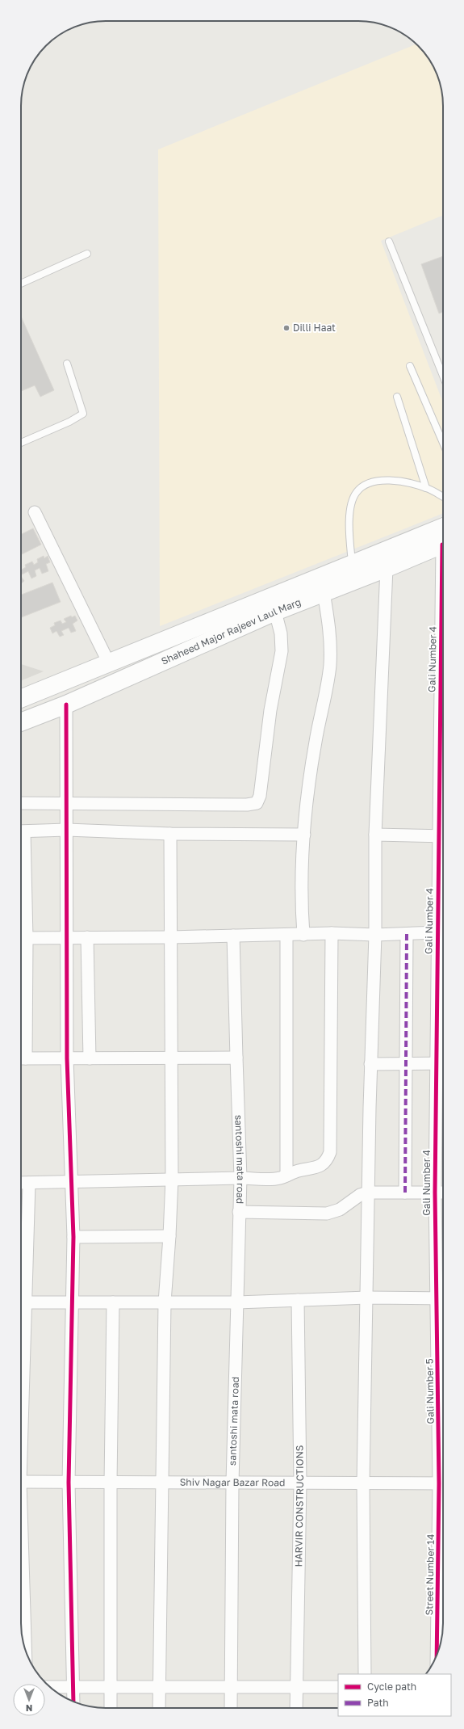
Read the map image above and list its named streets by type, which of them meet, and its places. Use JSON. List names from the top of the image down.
{
  "streets": {
    "street": [
      "Shaheed Major Rajeev Laul Marg",
      "Gali Number 4",
      "santoshi mata road",
      "Shiv Nagar Bazar Road",
      "HARVIR CONSTRUCTIONS",
      "Street Number 14"
    ],
    "cycle path": ["Gali Number 5"]
  },
  "crossings": [
    ["santoshi mata road", "Shiv Nagar Bazar Road"],
    ["Shiv Nagar Bazar Road", "HARVIR CONSTRUCTIONS"]
  ],
  "places": ["Dilli Haat"],
  "legend": ["Cycle path", "Path"],
  "north": "bottom"
}
